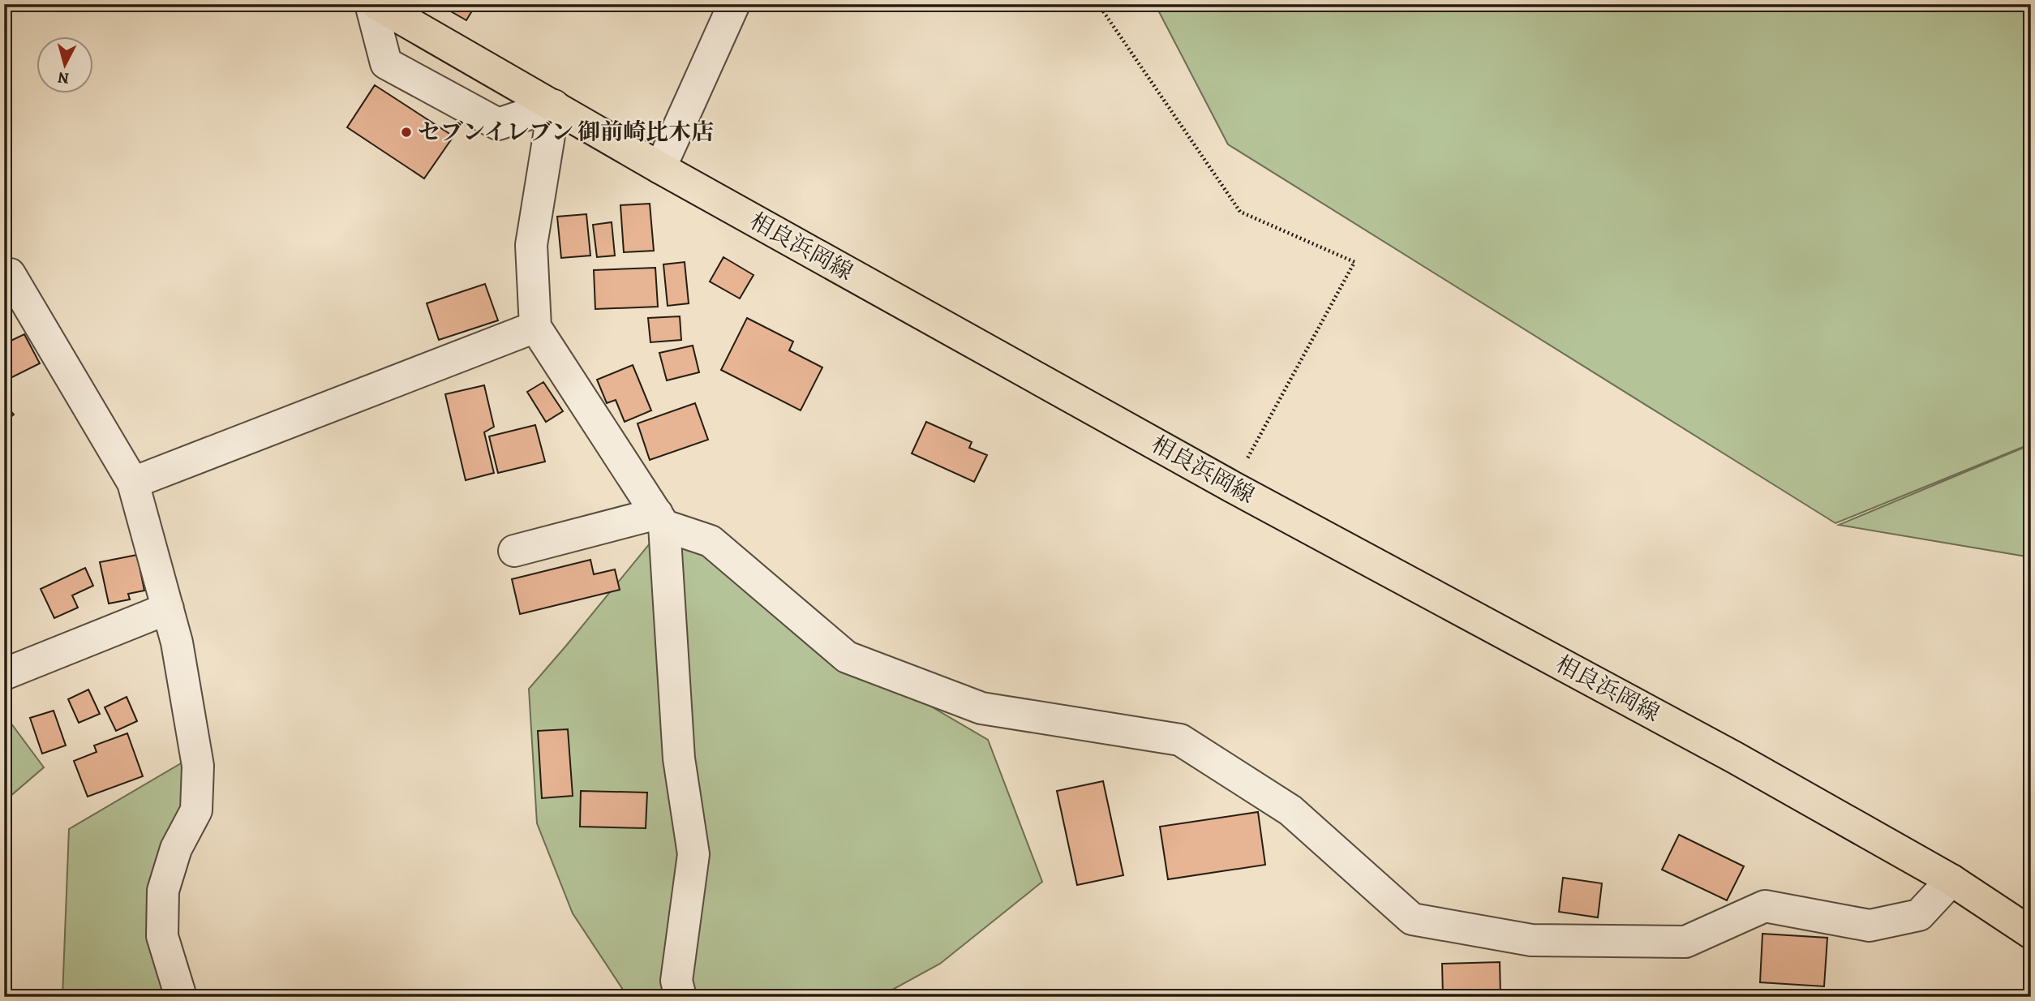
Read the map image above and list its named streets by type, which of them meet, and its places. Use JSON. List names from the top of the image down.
{
  "streets": {
    "main road": ["相良浜岡線"]
  },
  "places": ["セブンイレブン 御前崎比木店"],
  "north": "bottom"
}
